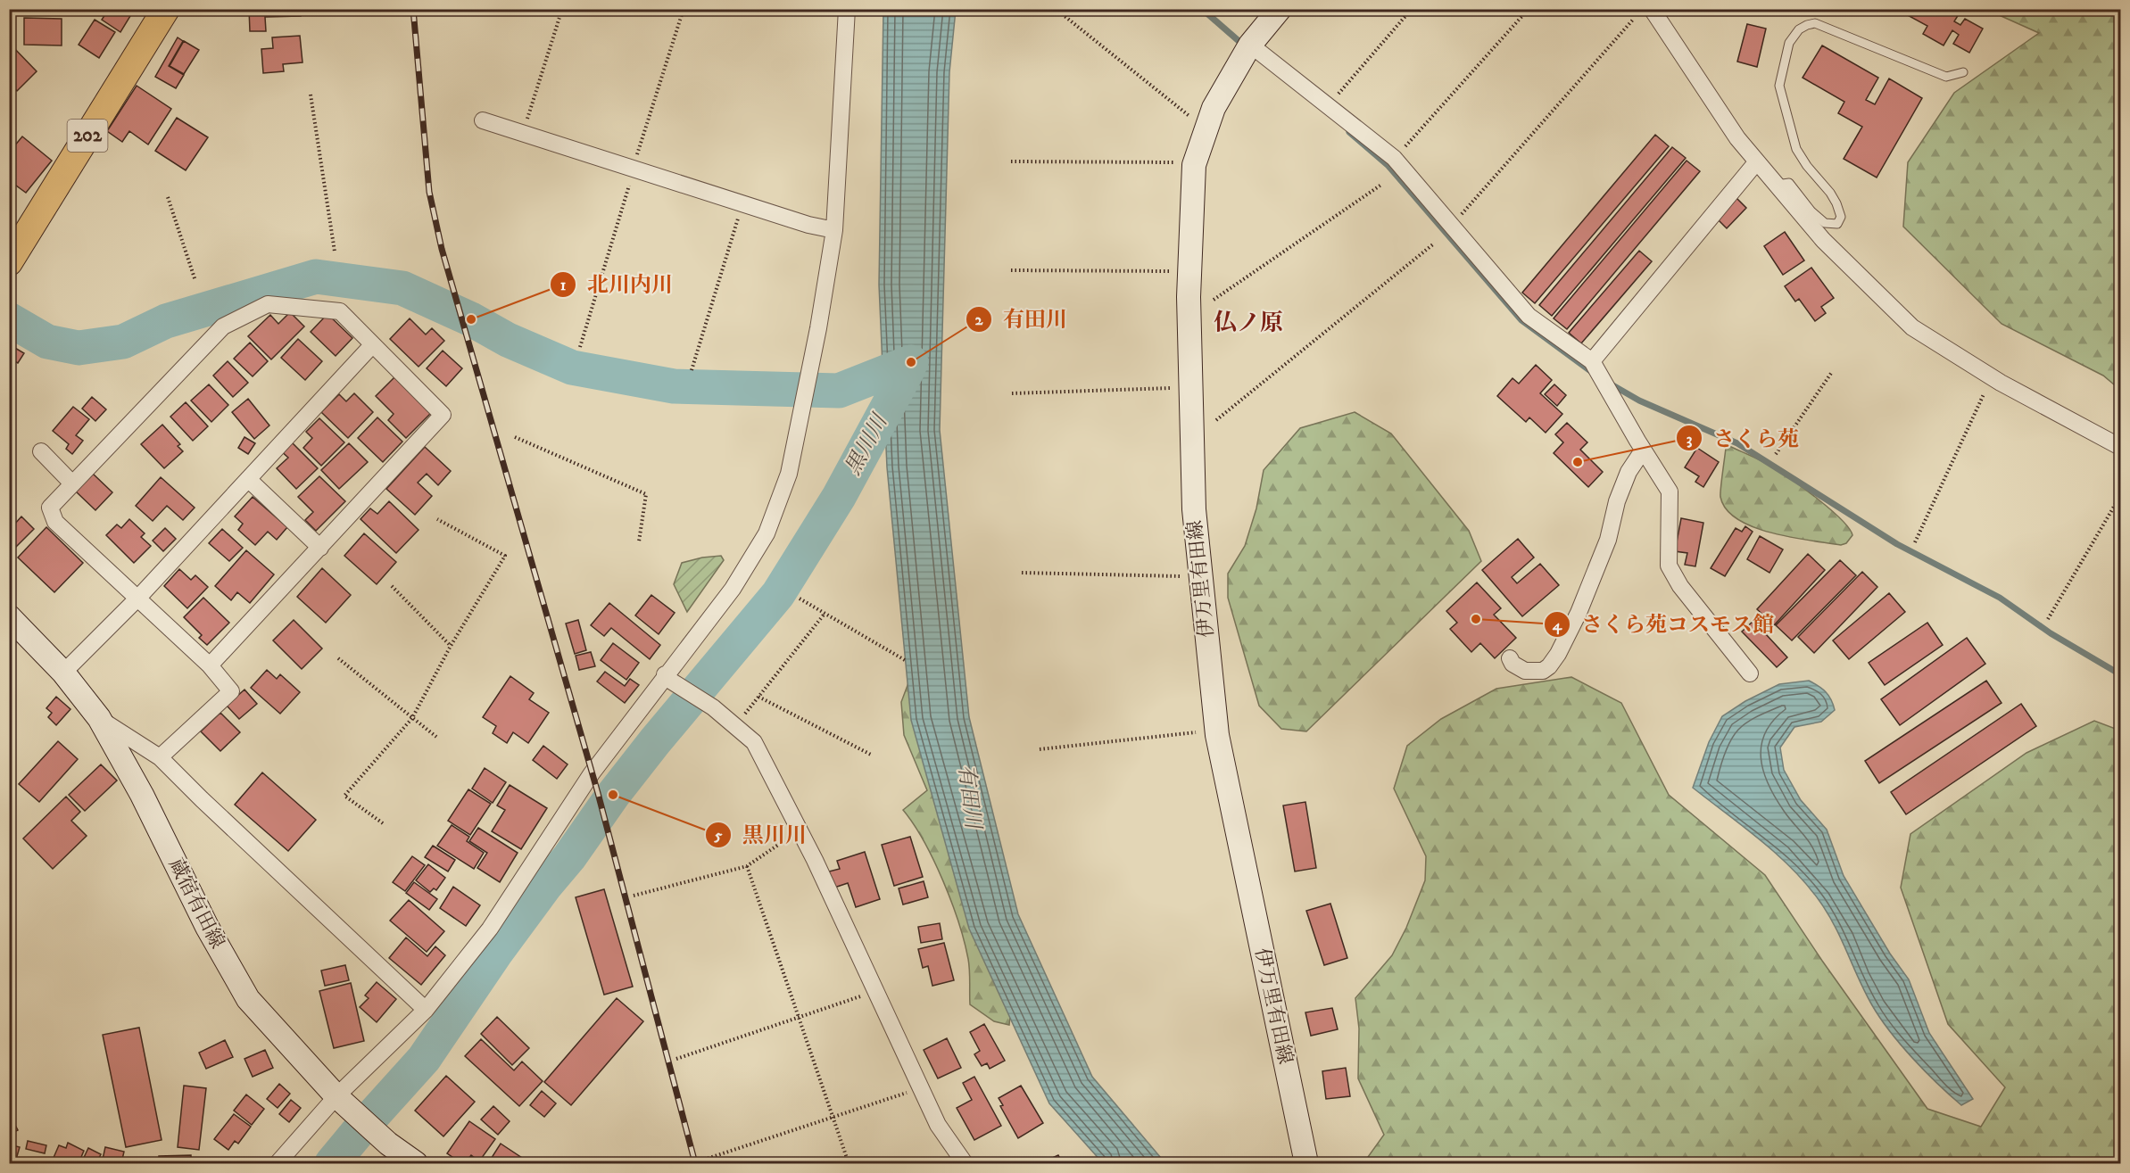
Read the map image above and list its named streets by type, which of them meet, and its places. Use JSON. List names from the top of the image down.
{
  "streets": {
    "highway": ["202"],
    "main road": ["伊万里有田線", "蔵宿有田線"]
  },
  "districts": ["仏ノ原"],
  "water": ["黒川川", "有田川"],
  "places": [
    "北川内川",
    "有田川",
    "さくら苑",
    "さくら苑コスモス館",
    "黒川川"
  ]
}
